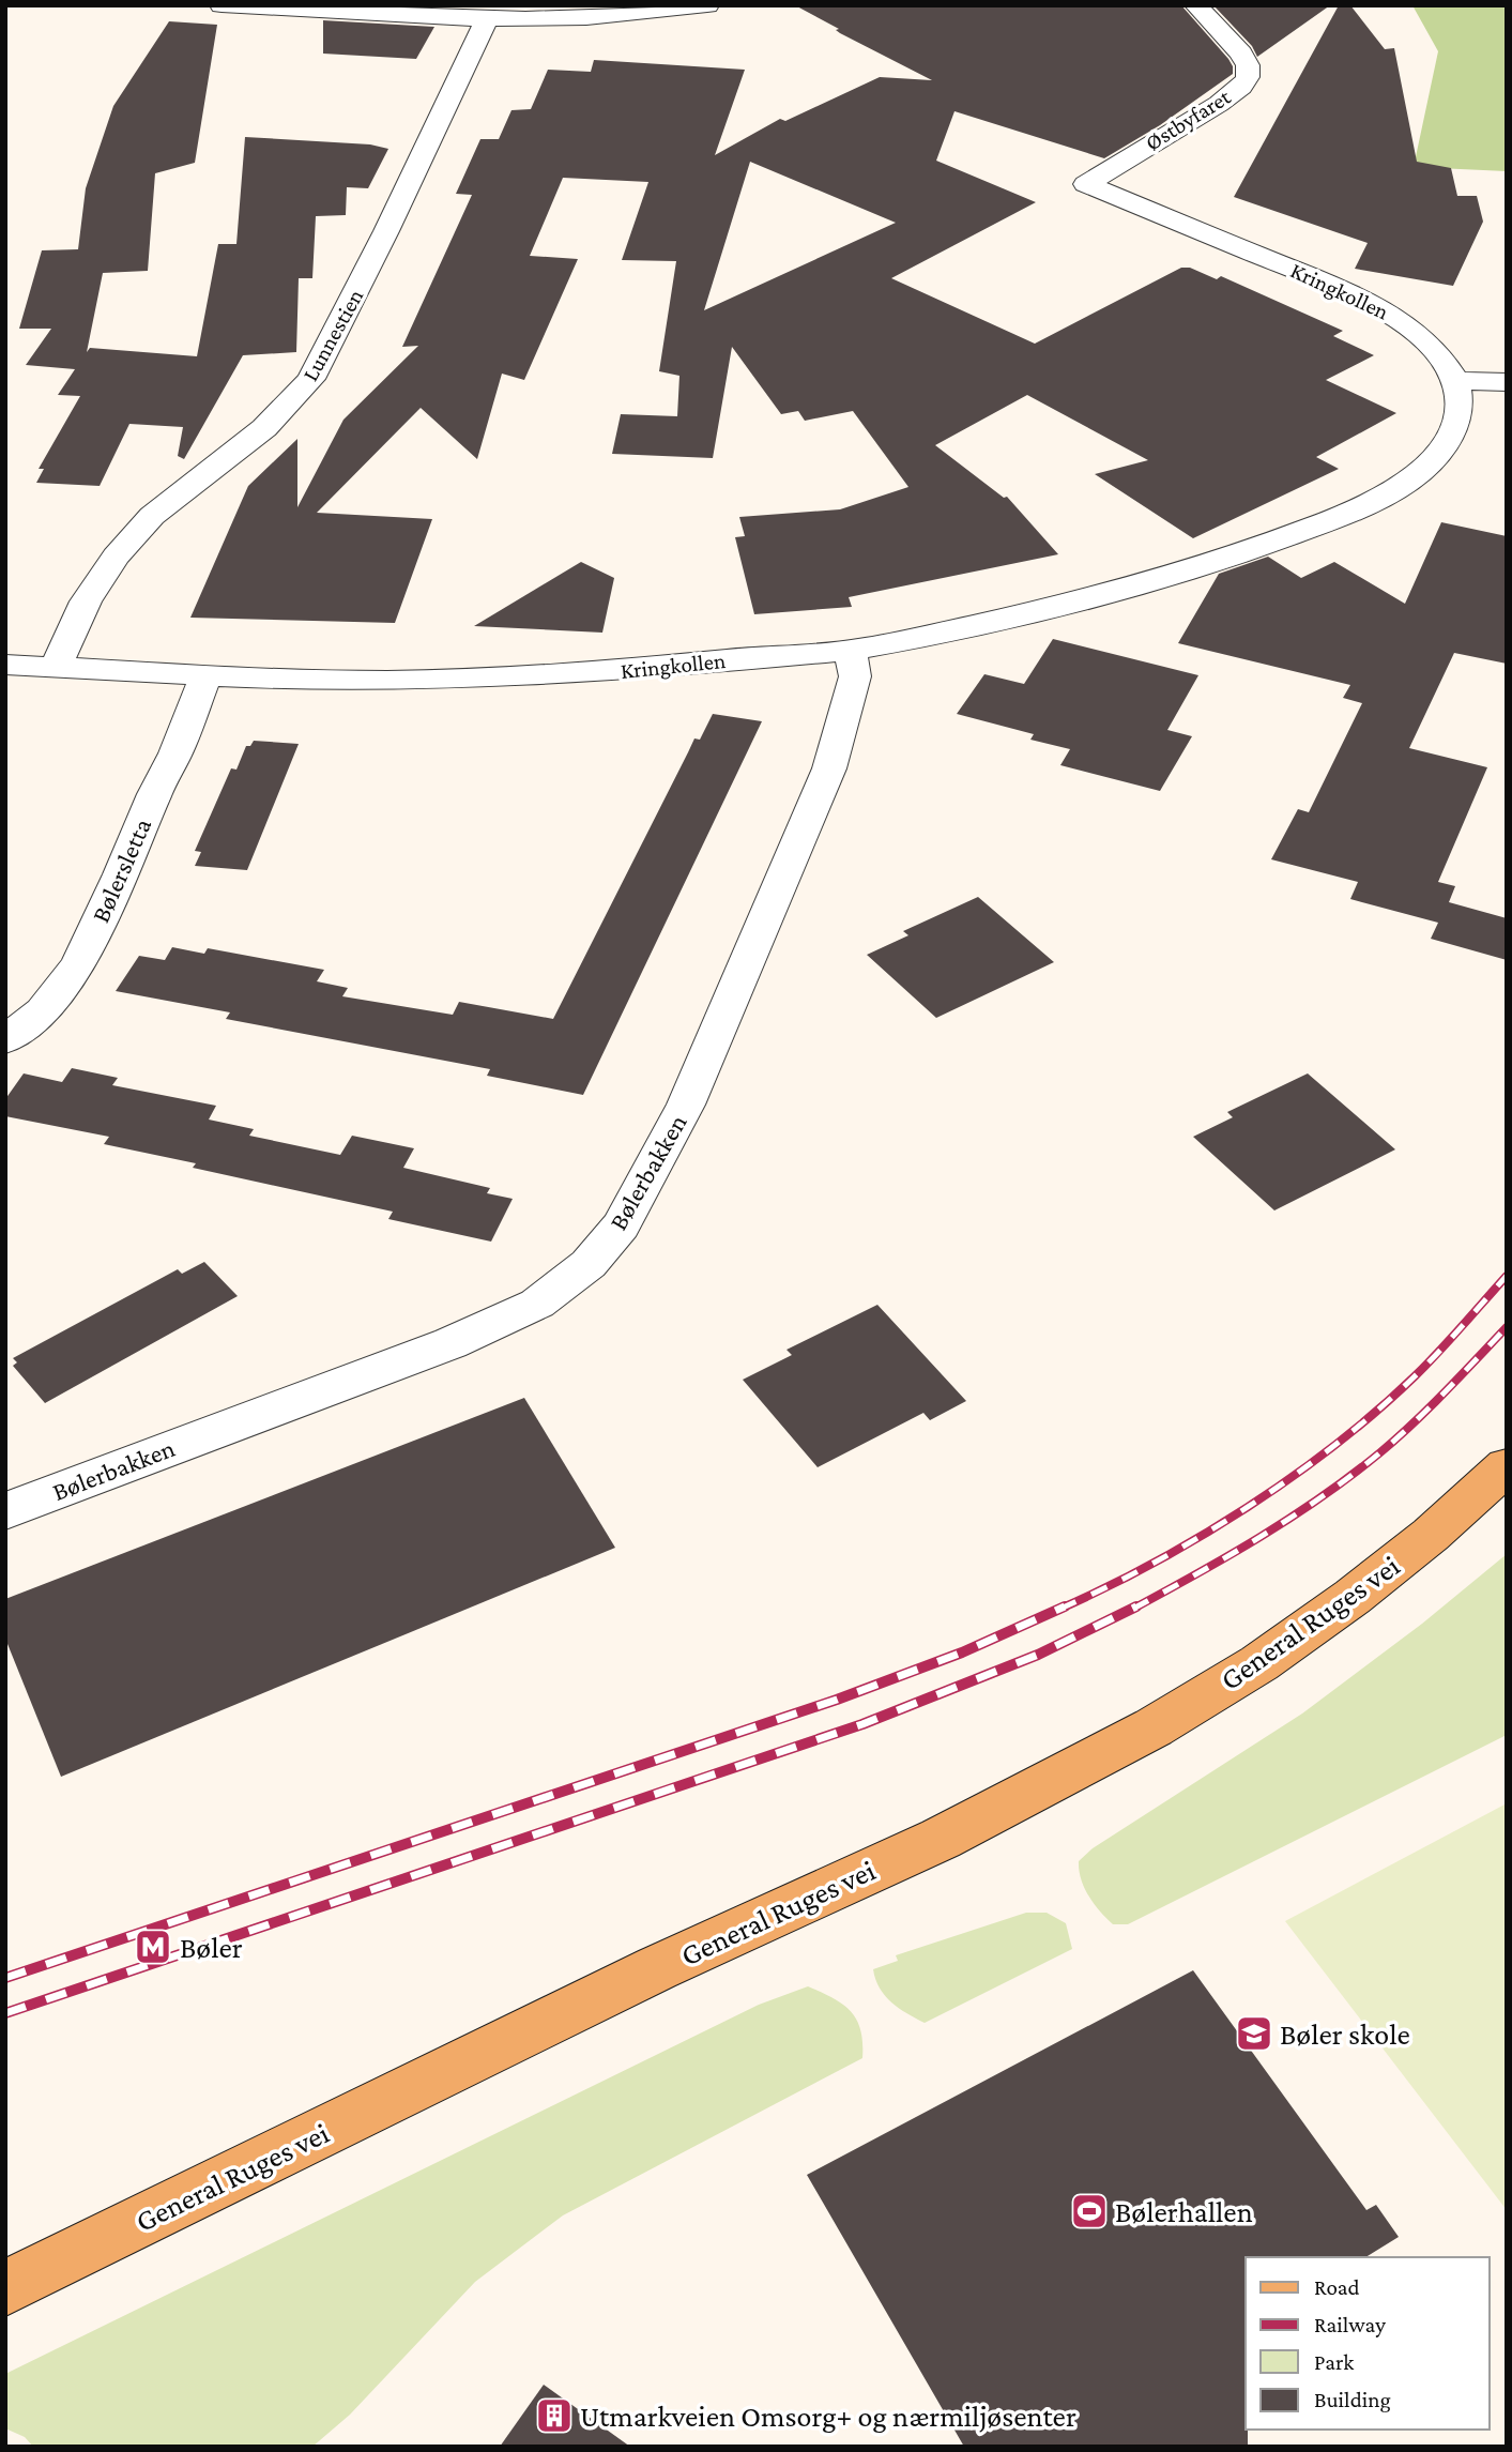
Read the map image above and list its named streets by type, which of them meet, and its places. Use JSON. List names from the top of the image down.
{
  "streets": {
    "main road": ["General Ruges vei"],
    "street": [
      "Østbyfaret",
      "Kringkollen",
      "Lunnestien",
      "Bølersletta",
      "Bølerbakken"
    ]
  },
  "crossings": [
    ["Østbyfaret", "Kringkollen"],
    ["Kringkollen", "Lunnestien"],
    ["Kringkollen", "Bølersletta"],
    ["Kringkollen", "Bølerbakken"]
  ],
  "places": {
    "metro station": ["Bøler"],
    "school or university": ["Bøler skole"],
    "sports": ["Bølerhallen"],
    "building": ["Utmarkveien Omsorg+ og nærmiljøsenter"]
  },
  "legend": [
    "Road",
    "Railway",
    "Park",
    "Building"
  ]
}
